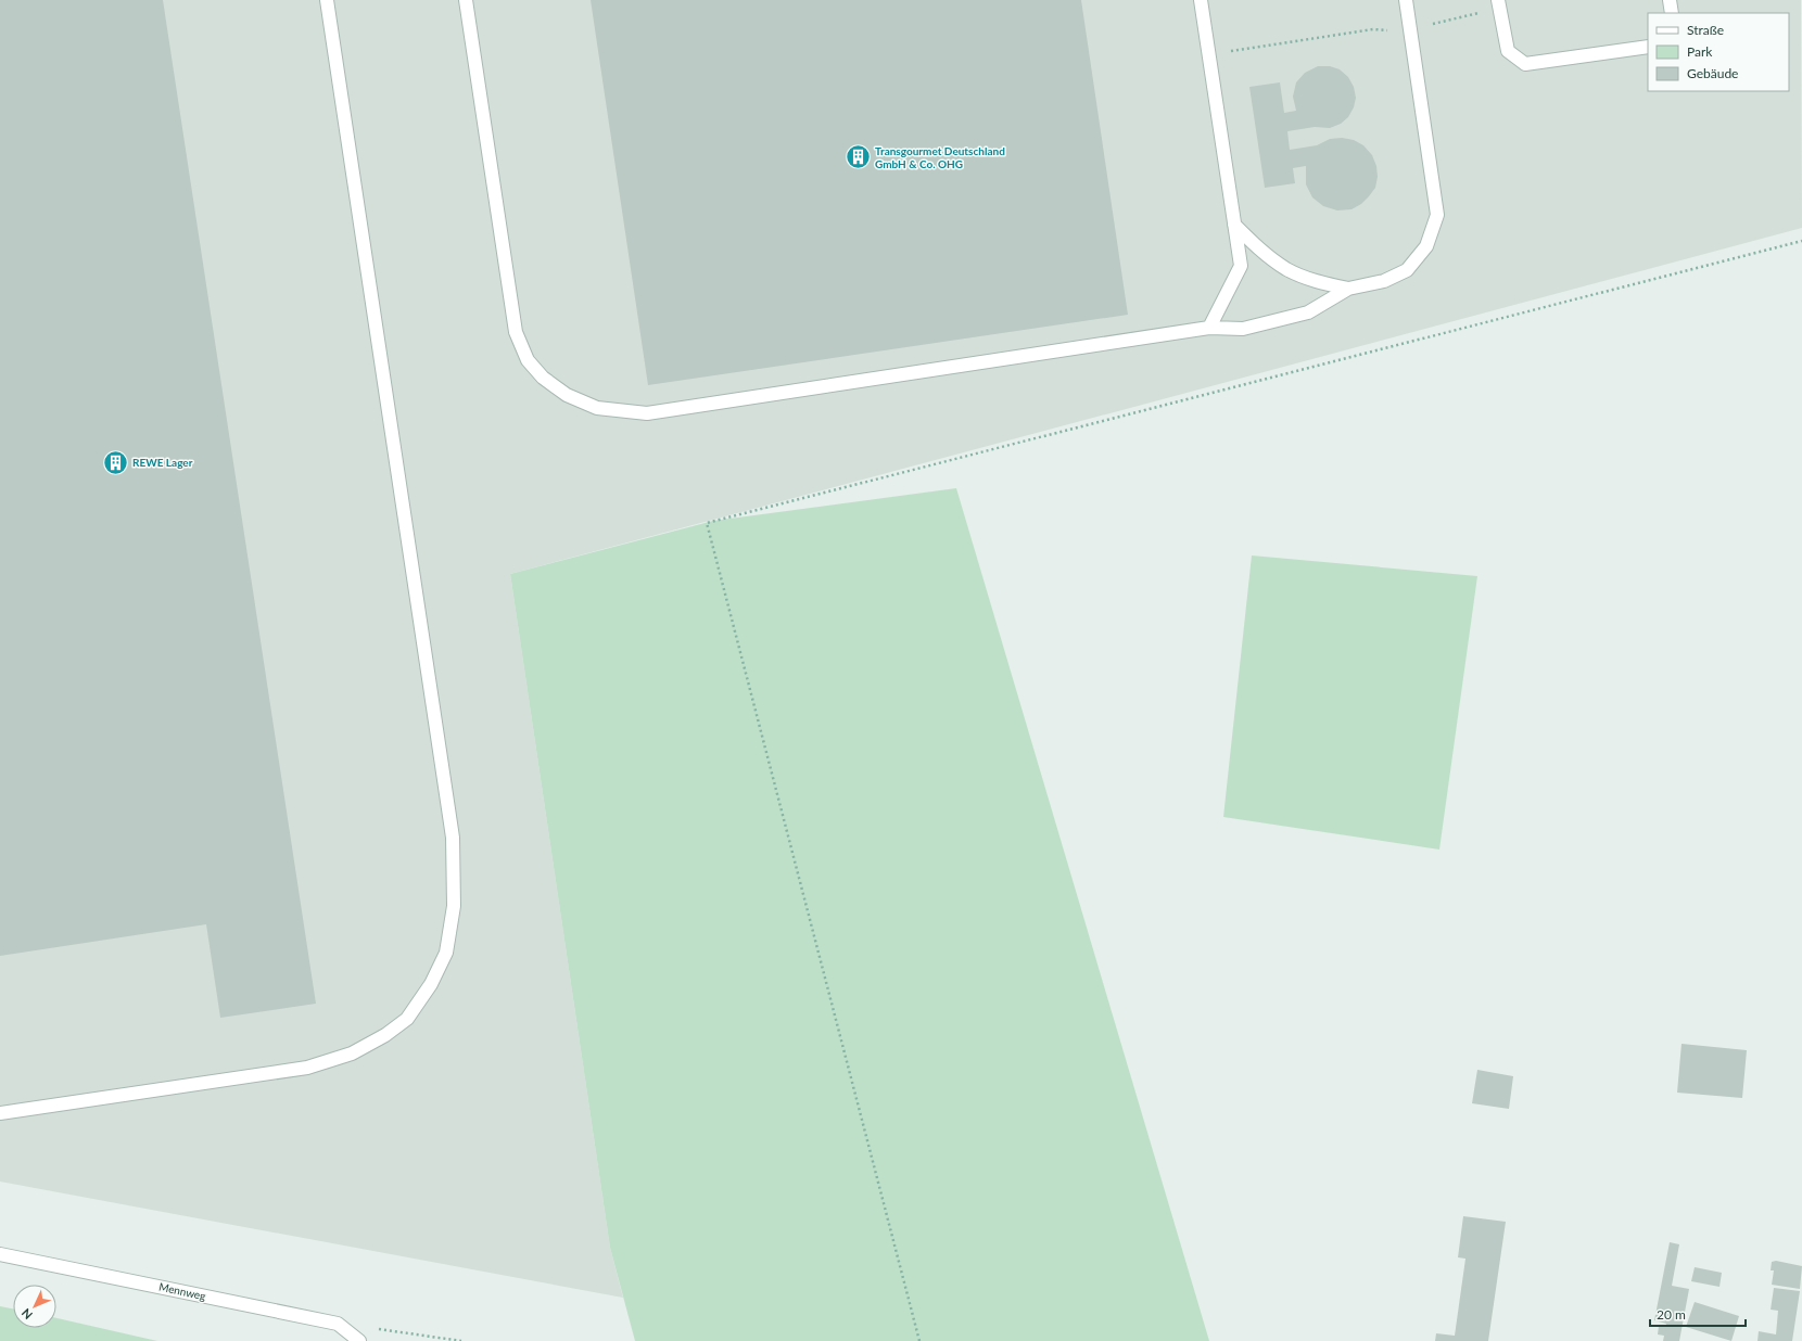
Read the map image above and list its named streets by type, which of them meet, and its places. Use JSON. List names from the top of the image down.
{
  "streets": {
    "street": ["Mennweg"]
  },
  "places": {
    "building": ["Transgourmet Deutschland GmbH & Co. OHG", "REWE Lager"]
  },
  "legend": ["Straße", "Park", "Gebäude"],
  "scale_bar": "20 m",
  "north": "bottom left"
}
